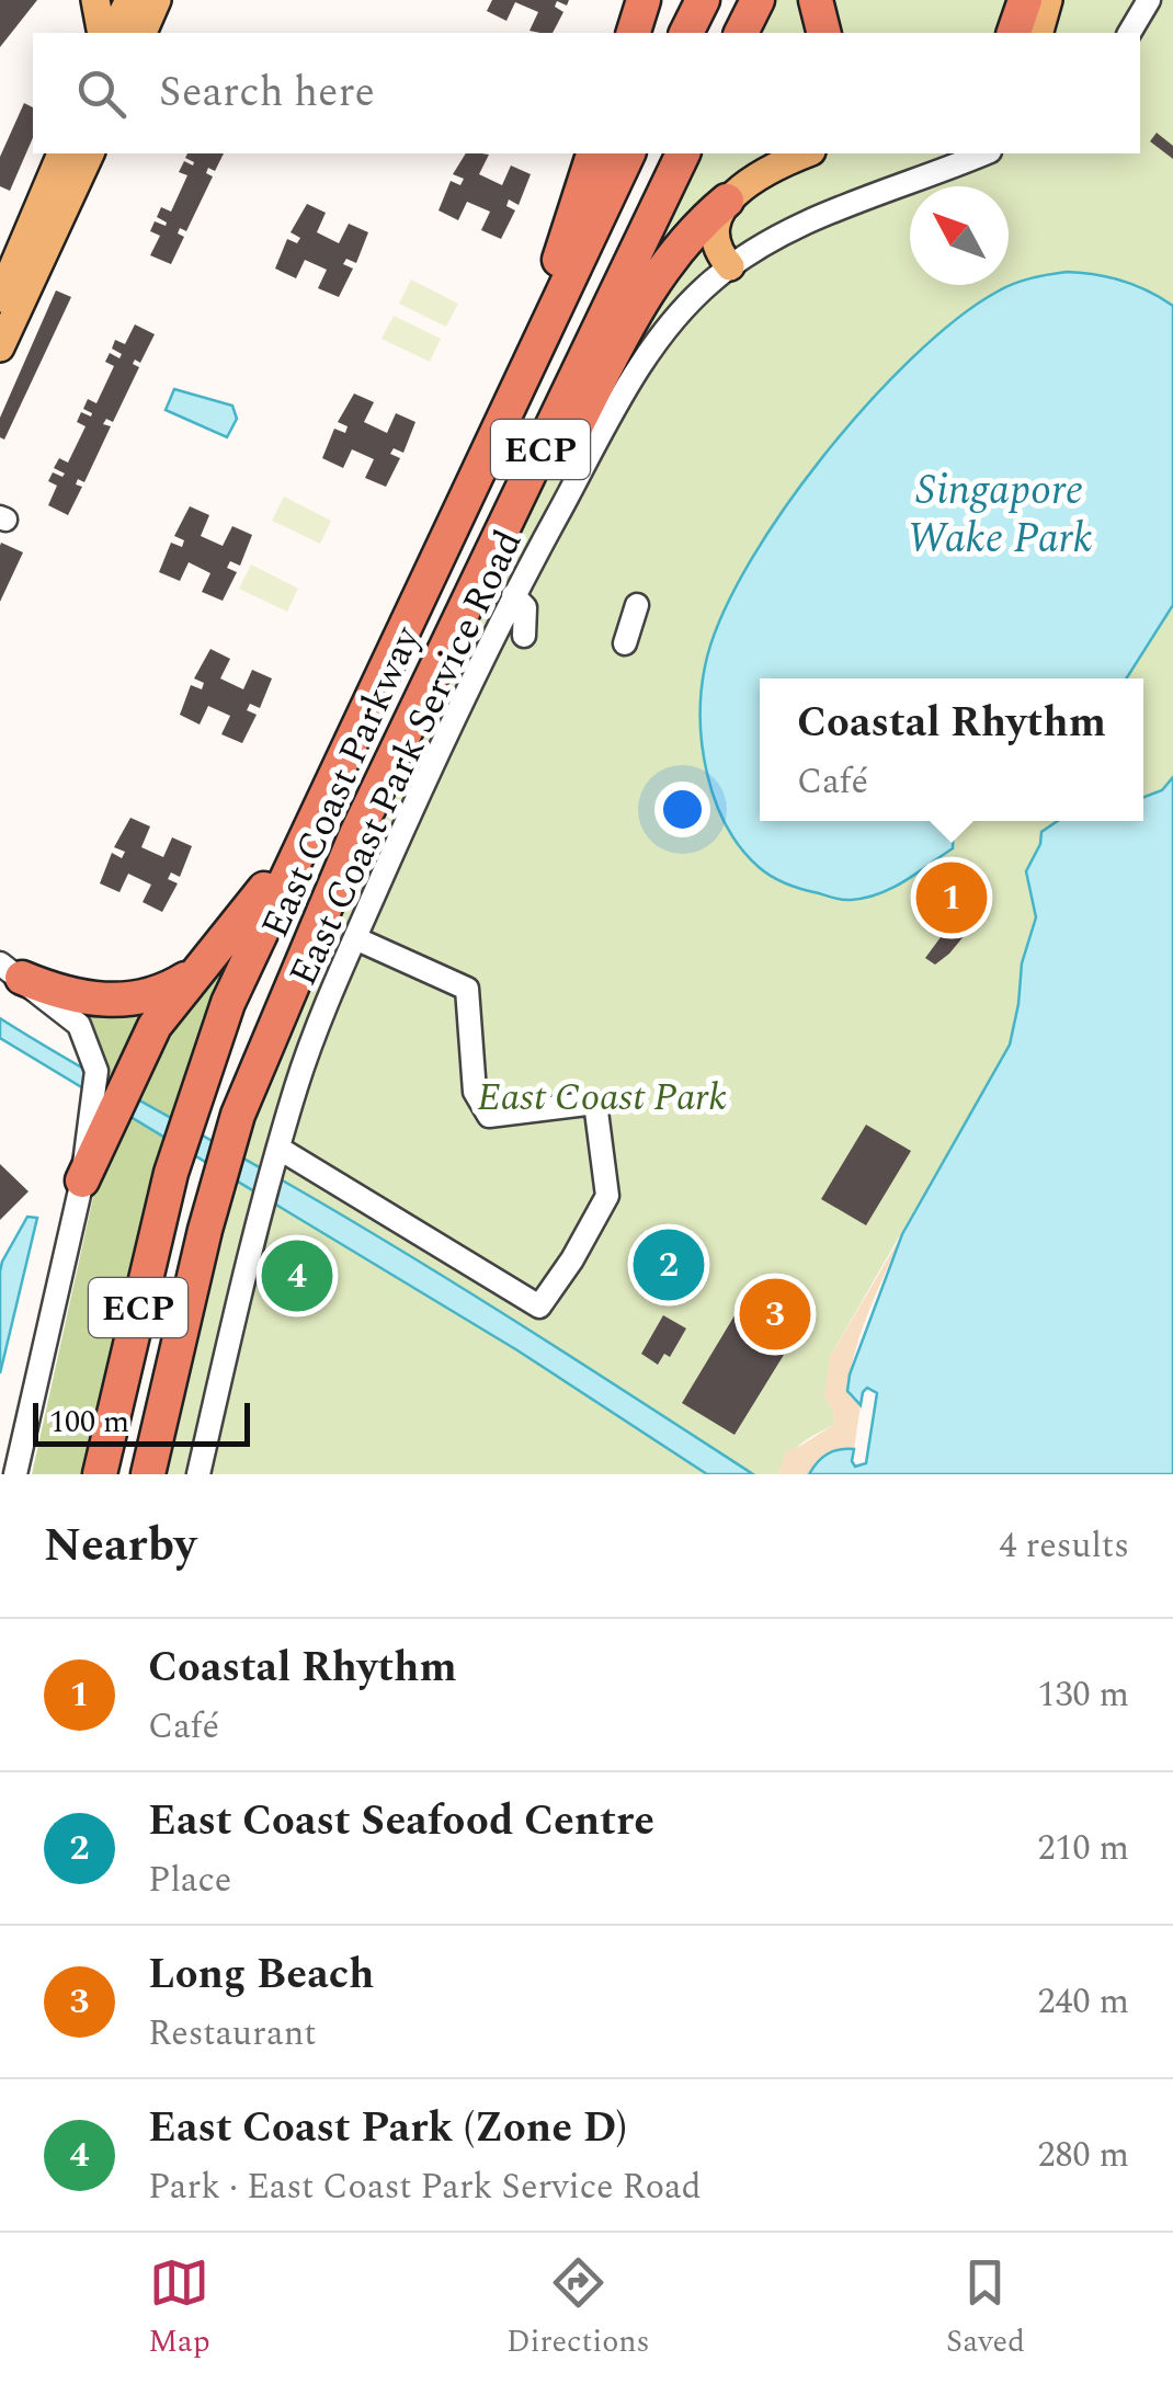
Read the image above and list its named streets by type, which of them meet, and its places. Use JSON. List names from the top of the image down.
{
  "streets": {
    "highway": ["ECP", "East Coast Parkway"],
    "street": ["East Coast Park Service Road"]
  },
  "water": ["Singapore Wake Park"],
  "parks": ["East Coast Park"],
  "scale_bar": "100 m",
  "north": "top left",
  "page": {
    "search": "Search here",
    "popup": ["Coastal Rhythm", "Café"],
    "pins": [
      "1",
      "2",
      "4",
      "3"
    ],
    "scale": "100 m",
    "heading": ["Nearby", "4 results"],
    "list": [
      {
        "mark": "1",
        "name": "Coastal Rhythm",
        "note": "Café",
        "value": "130 m"
      },
      {
        "mark": "2",
        "name": "East Coast Seafood Centre",
        "note": "Place",
        "value": "210 m"
      },
      {
        "mark": "3",
        "name": "Long Beach",
        "note": "Restaurant",
        "value": "240 m"
      },
      {
        "mark": "4",
        "name": "East Coast Park (Zone D)",
        "note": "Park · East Coast Park Service Road",
        "value": "280 m"
      }
    ],
    "nav": ["Map", "Directions", "Saved"]
  }
}
